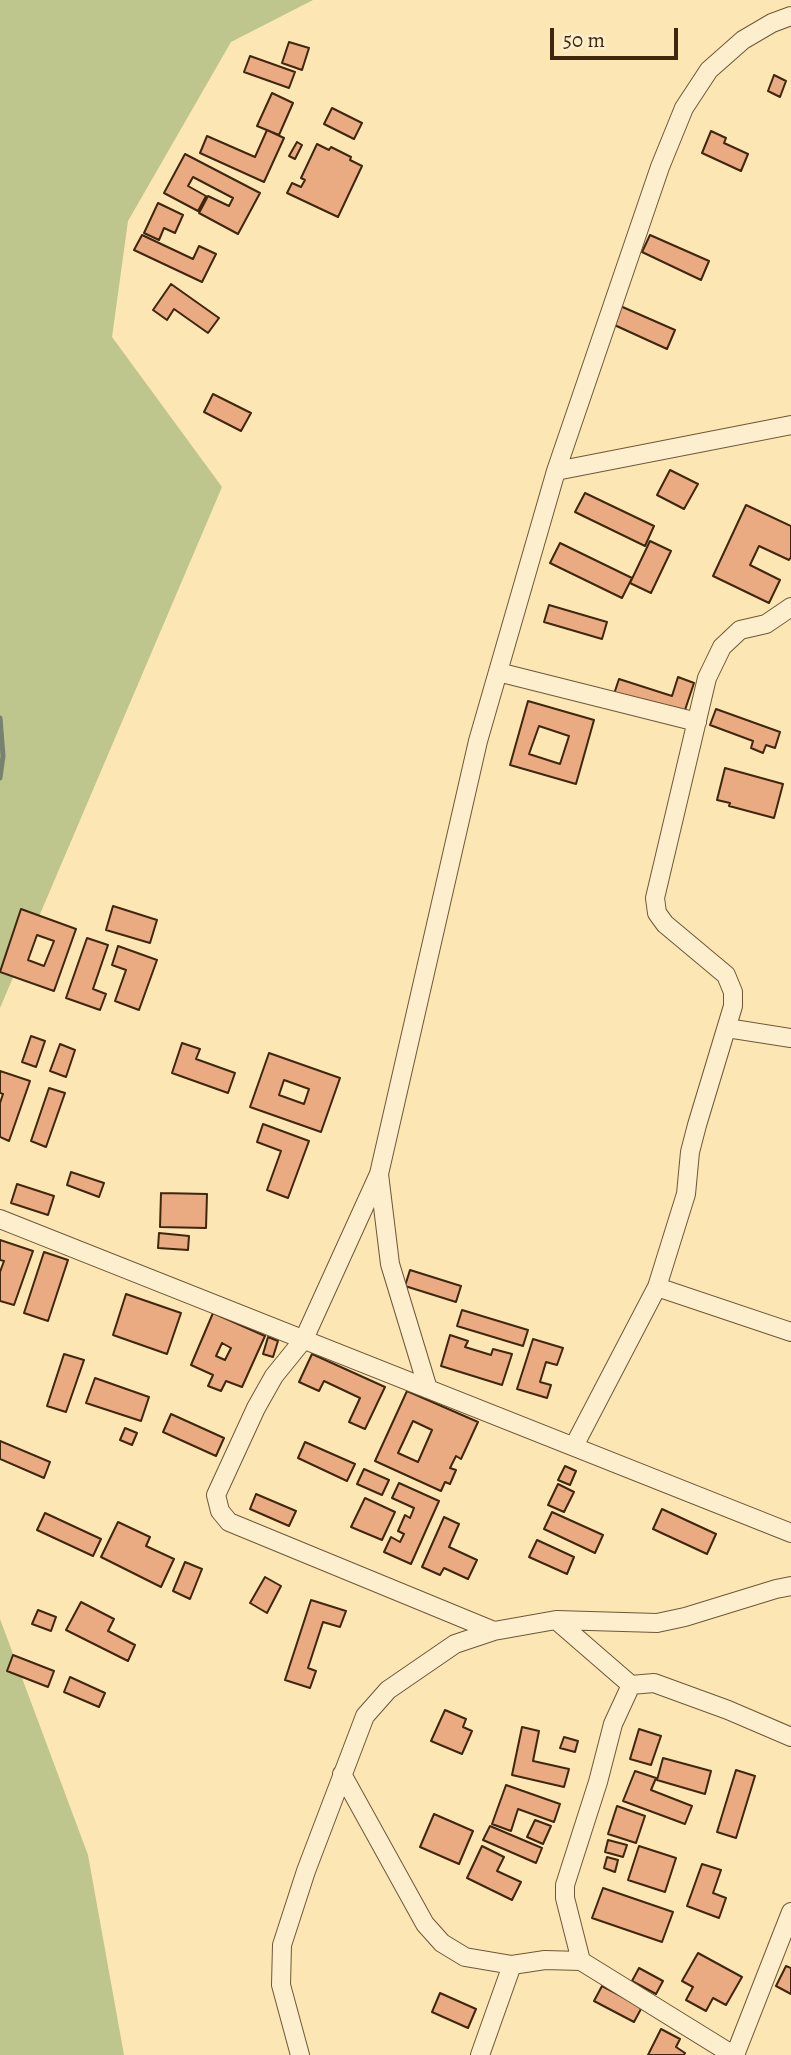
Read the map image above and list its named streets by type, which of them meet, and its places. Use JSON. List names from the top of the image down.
{
  "scale_bar": "50 m"
}
